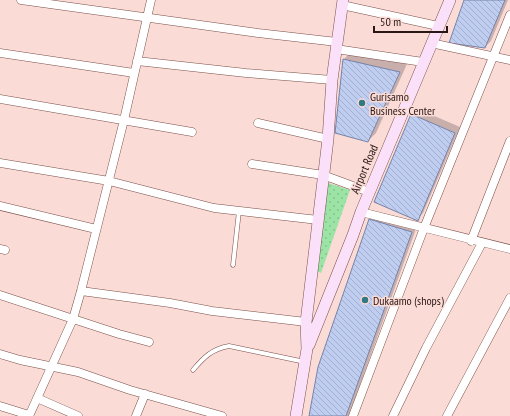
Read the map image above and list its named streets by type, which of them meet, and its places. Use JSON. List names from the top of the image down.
{
  "streets": {
    "main road": ["Airport Road"]
  },
  "places": ["Gurisamo Business Center", "Dukaamo (shops)"],
  "scale_bar": "50 m"
}
